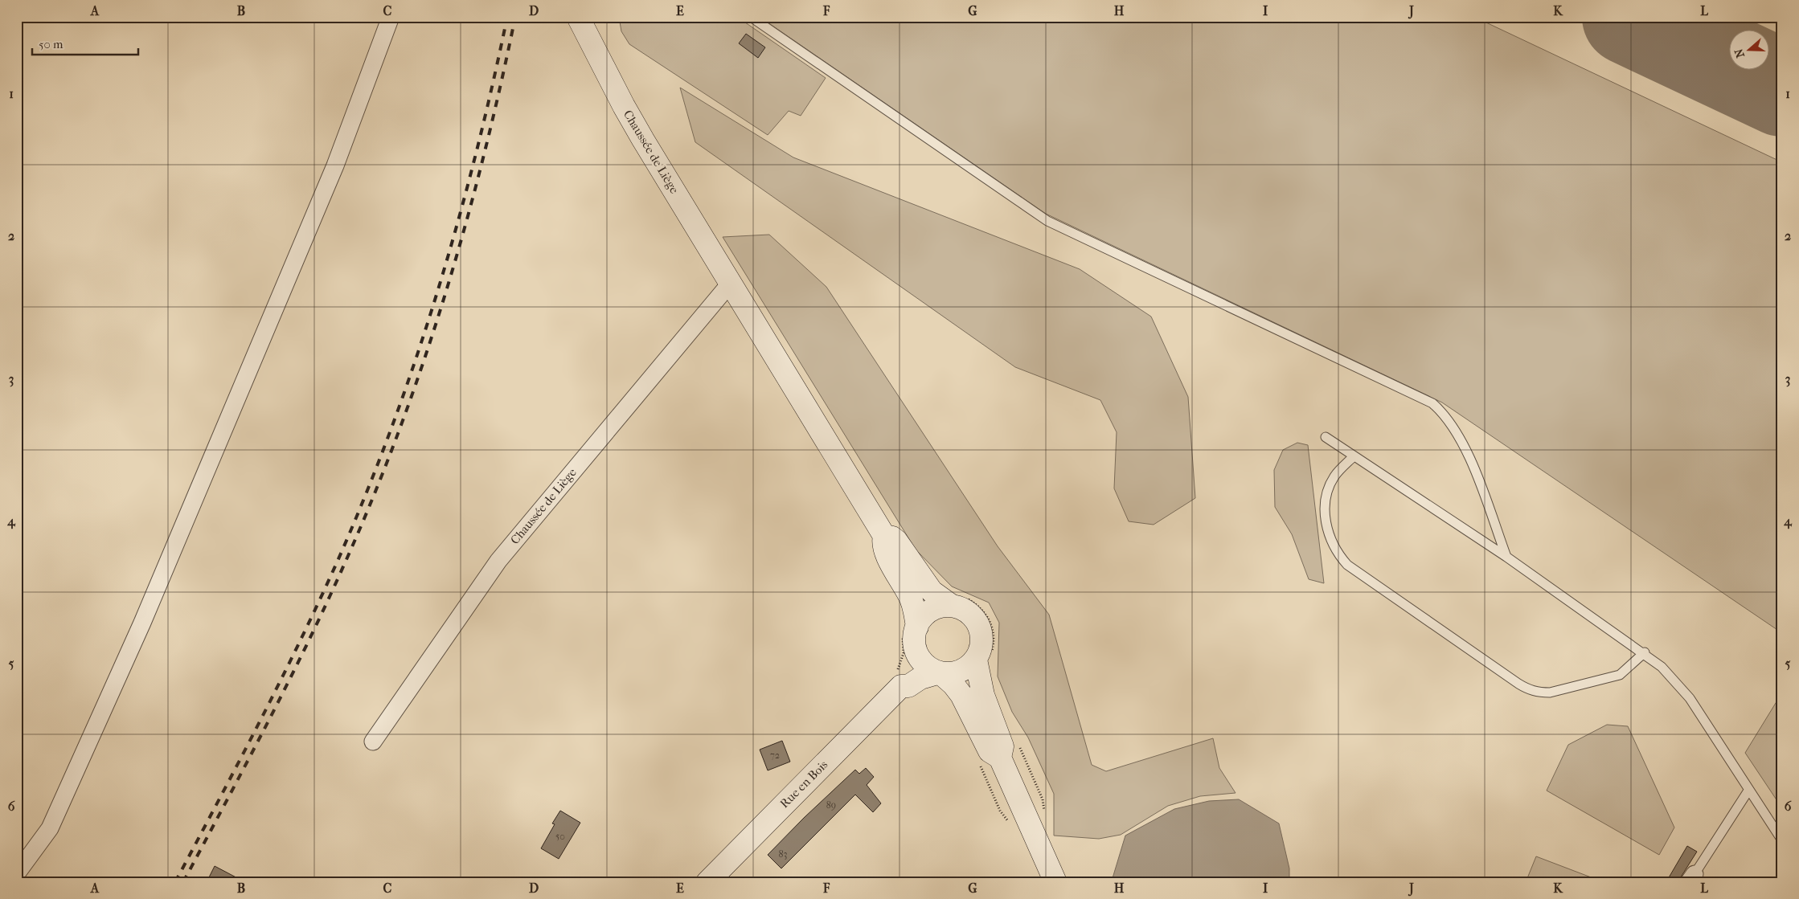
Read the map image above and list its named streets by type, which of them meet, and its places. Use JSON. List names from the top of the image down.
{
  "streets": {
    "main road": ["Chaussée de Liège", "Rue en Bois"]
  },
  "crossings": [
    ["Chaussée de Liège", "Rue en Bois"]
  ],
  "house_numbers": [
    "72",
    "89",
    "50",
    "83"
  ],
  "scale_bar": "50 m",
  "north": "left",
  "grid": {
    "columns": [
      "A",
      "B",
      "C",
      "D",
      "E",
      "F",
      "G",
      "H",
      "I",
      "J",
      "K",
      "L"
    ],
    "rows": [
      "1",
      "2",
      "3",
      "4",
      "5",
      "6"
    ]
  }
}
